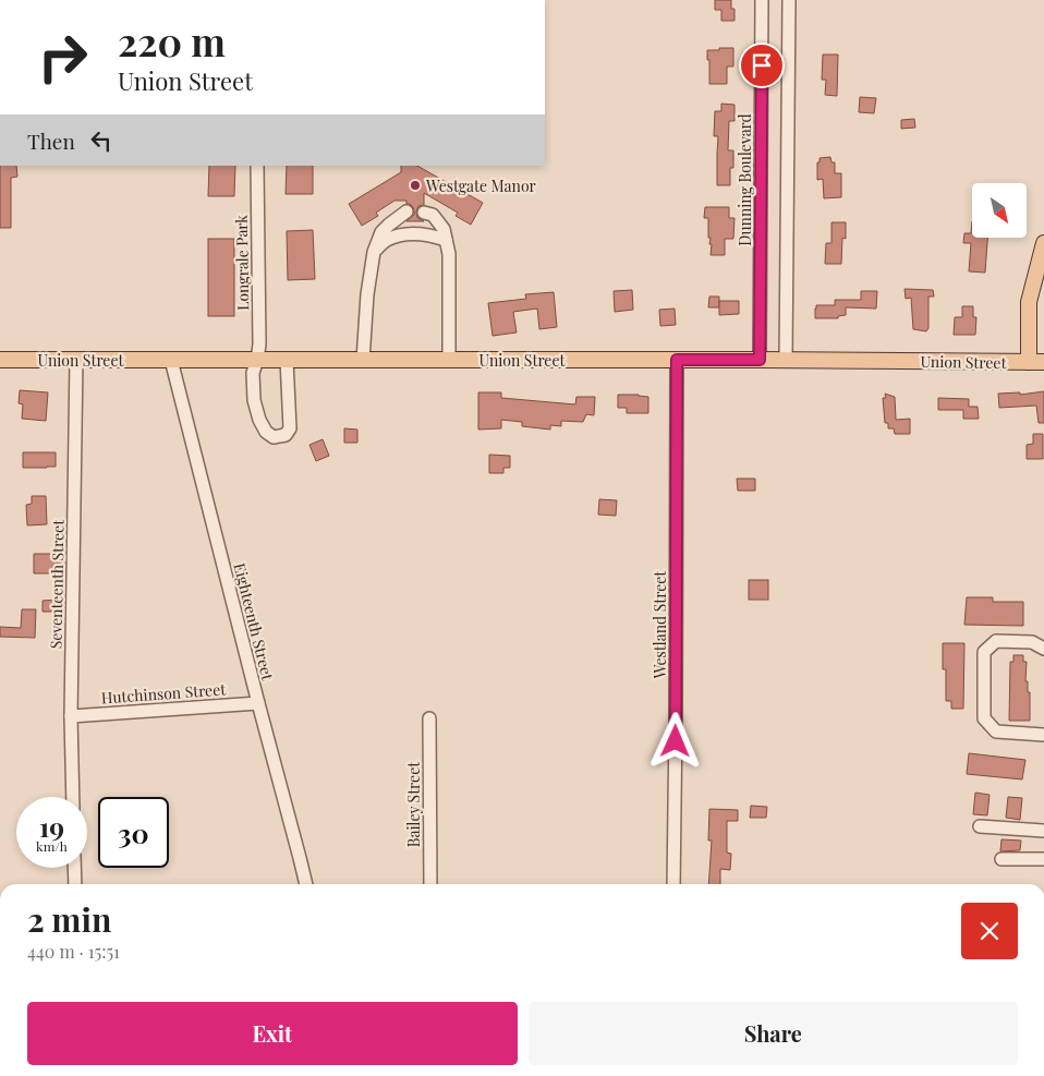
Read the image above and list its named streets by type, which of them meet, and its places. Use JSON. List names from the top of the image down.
{
  "streets": {
    "main road": ["Union Street"],
    "street": [
      "Dunning Boulevard",
      "Longrale Park",
      "Seventeenth Street",
      "Eighteenth Street",
      "Westland Street",
      "Hutchinson Street",
      "Bailey Street"
    ]
  },
  "crossings": [
    ["Dunning Boulevard", "Union Street"],
    ["Longrale Park", "Union Street"],
    ["Union Street", "Seventeenth Street"],
    ["Union Street", "Eighteenth Street"],
    ["Union Street", "Westland Street"],
    ["Seventeenth Street", "Hutchinson Street"],
    ["Eighteenth Street", "Hutchinson Street"]
  ],
  "places": ["Westgate Manor"],
  "north": "bottom right",
  "page": {
    "turn": ["220 m", "Union Street"],
    "then": "Then",
    "speed": "19 km/h",
    "limit": "30",
    "heading": ["2 min", "440 m · 15:51"],
    "buttons": ["Exit", "Share"]
  }
}
